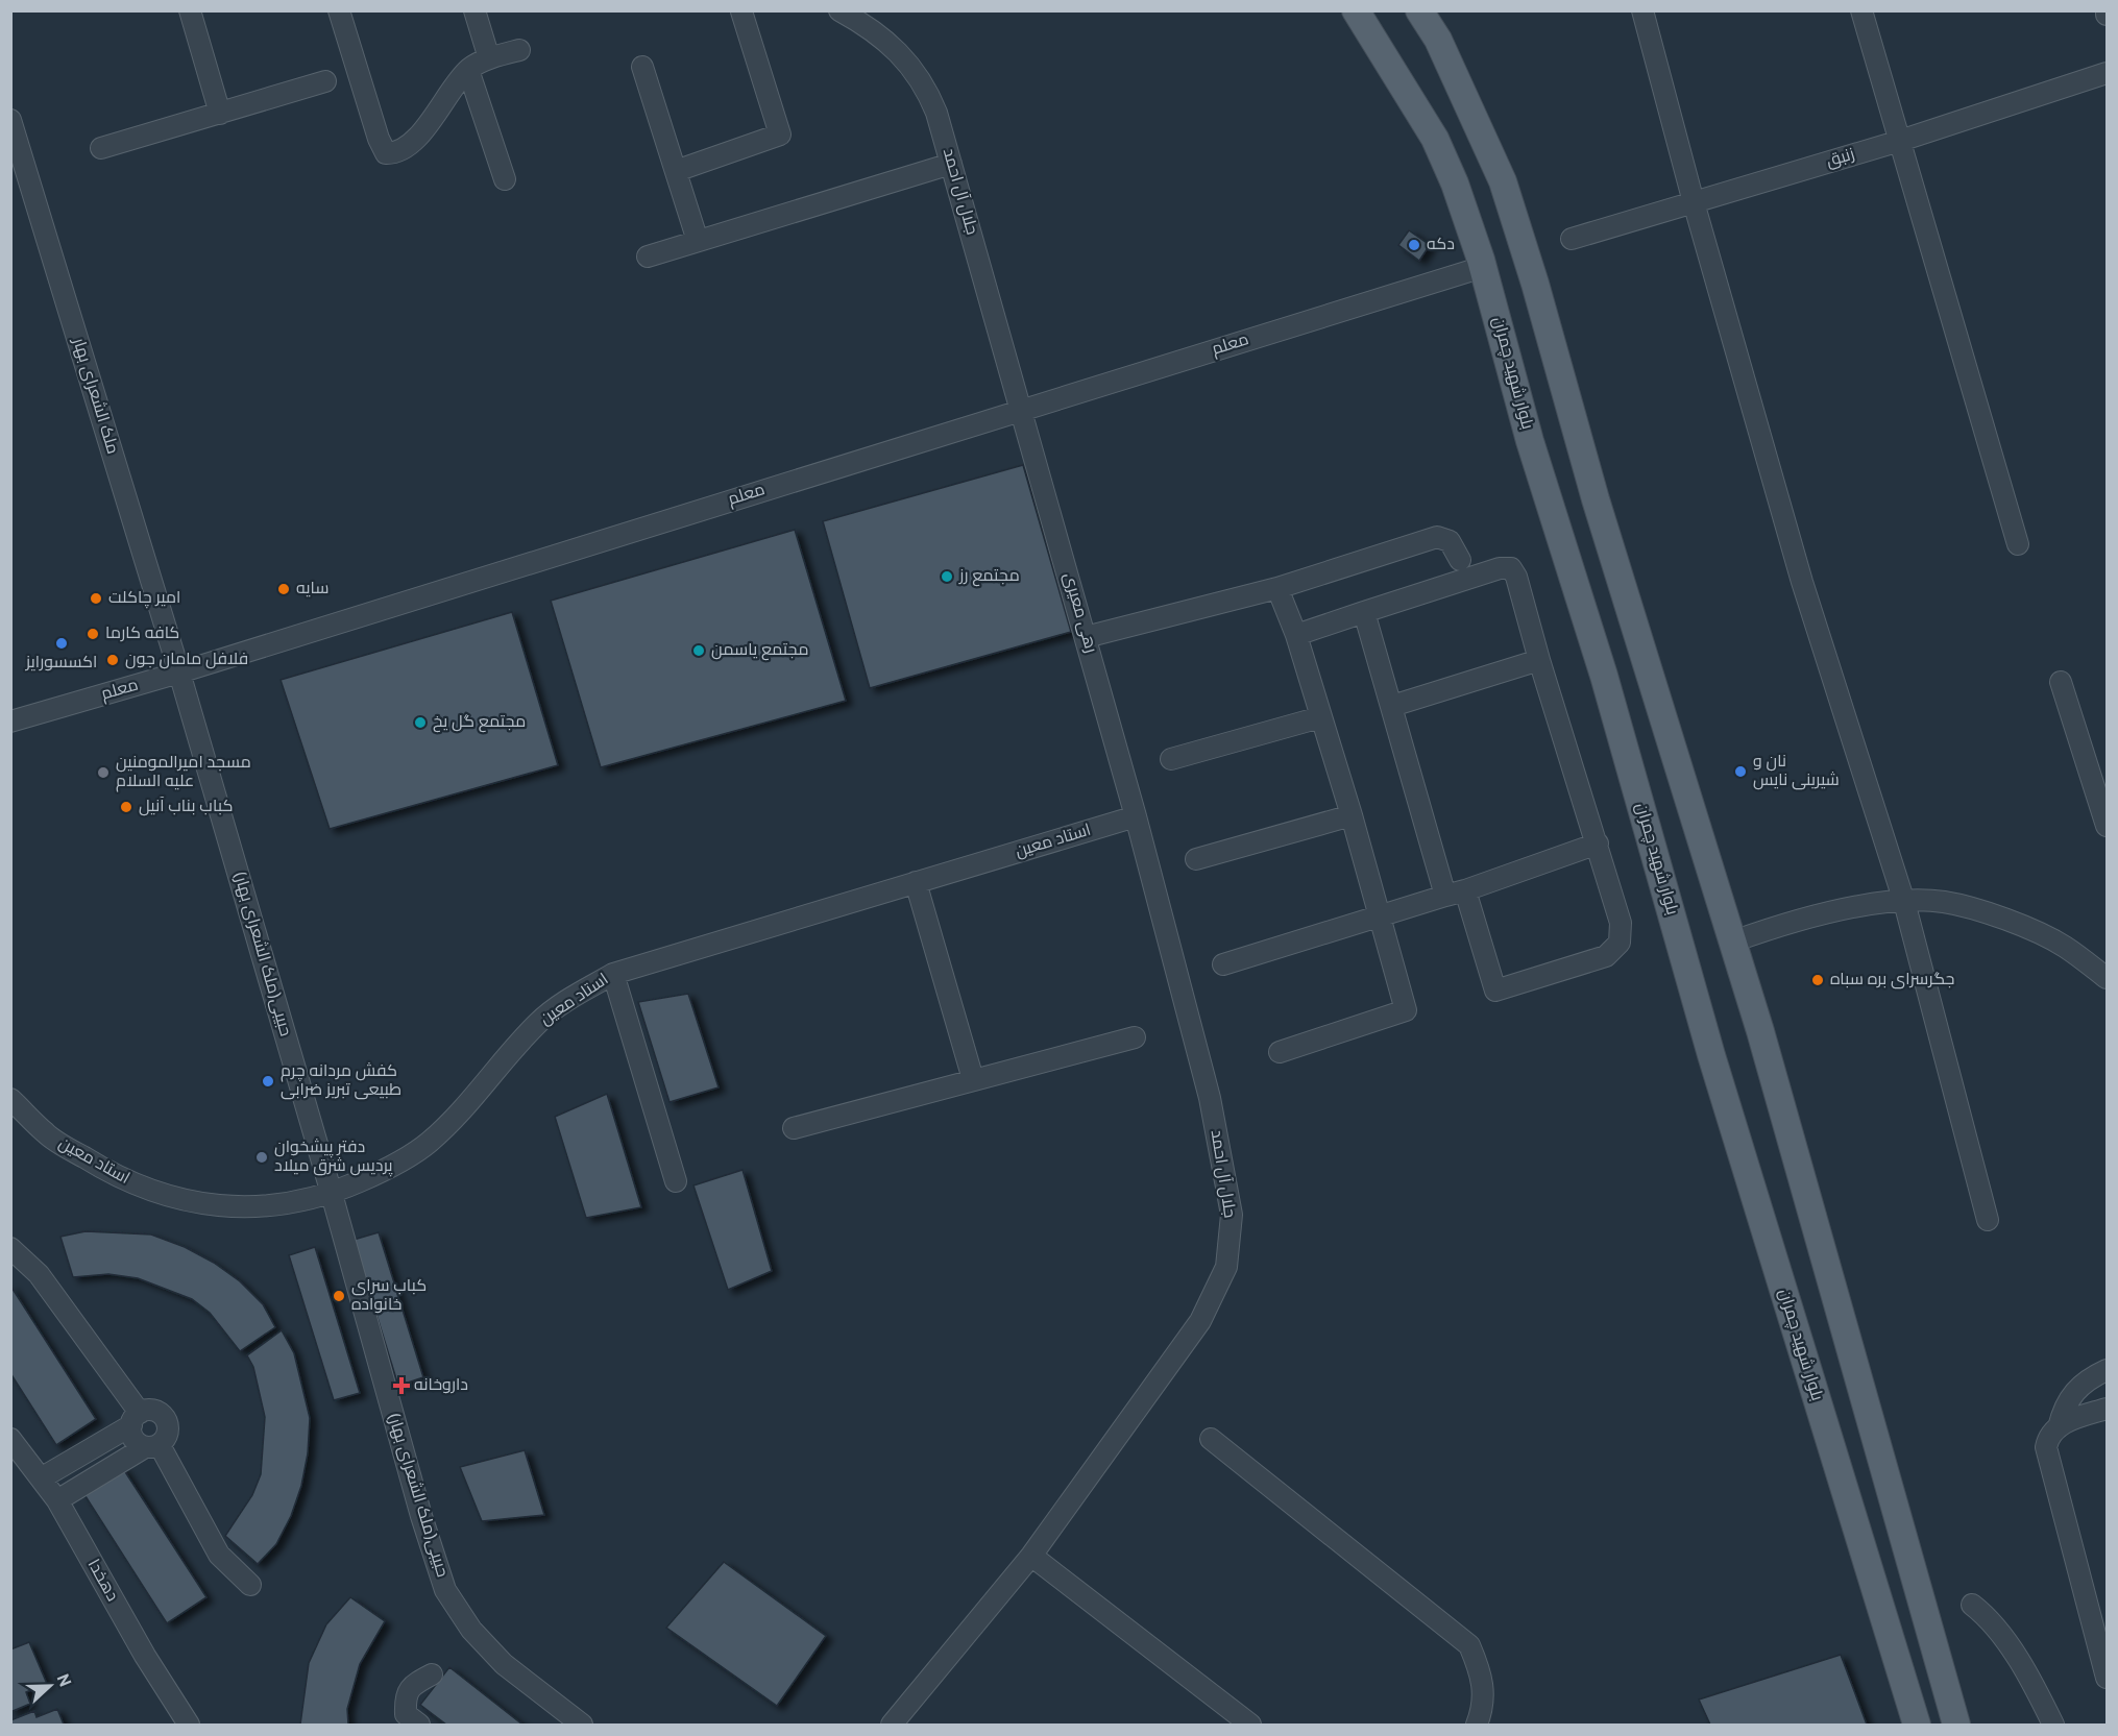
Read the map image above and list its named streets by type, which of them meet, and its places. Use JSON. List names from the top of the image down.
{
  "streets": {
    "main road": ["بلوار شهید چمران"],
    "street": [
      "زنبق",
      "جلال آل احمد",
      "معلم",
      "ملک الشعرای بهار",
      "رهی معیری",
      "استاد معین",
      "حبیبی(ملک الشعرای بهار)",
      "دهخدا"
    ]
  },
  "crossings": [
    ["جلال آل احمد", "معلم"],
    ["جلال آل احمد", "رهی معیری"],
    ["جلال آل احمد", "استاد معین"],
    ["معلم", "بلوار شهید چمران"],
    ["معلم", "ملک الشعرای بهار"],
    ["معلم", "رهی معیری"],
    ["معلم", "حبیبی(ملک الشعرای بهار)"],
    ["ملک الشعرای بهار", "حبیبی(ملک الشعرای بهار)"],
    ["رهی معیری", "استاد معین"],
    ["استاد معین", "حبیبی(ملک الشعرای بهار)"]
  ],
  "places": {
    "other": [
      "دکه",
      "مجتمع رز",
      "سایه",
      "امیر چاکلت",
      "کافه کارما",
      "اکسسورایز",
      "مجتمع یاسمن",
      "فلافل مامان جون",
      "مجتمع گل یخ",
      "نان و شیرینی نایس",
      "مسجد امیرالمومنین علیه السلام",
      "کباب بناب آنیل",
      "جگرسرای بره سباه",
      "کفش مردانه چرم طبیعی تبریز ضرابی",
      "دفتر پیشخوان پردیس شرق میلاد",
      "کباب سرای خانواده"
    ],
    "health": ["داروخانه"]
  },
  "north": "right"
}
